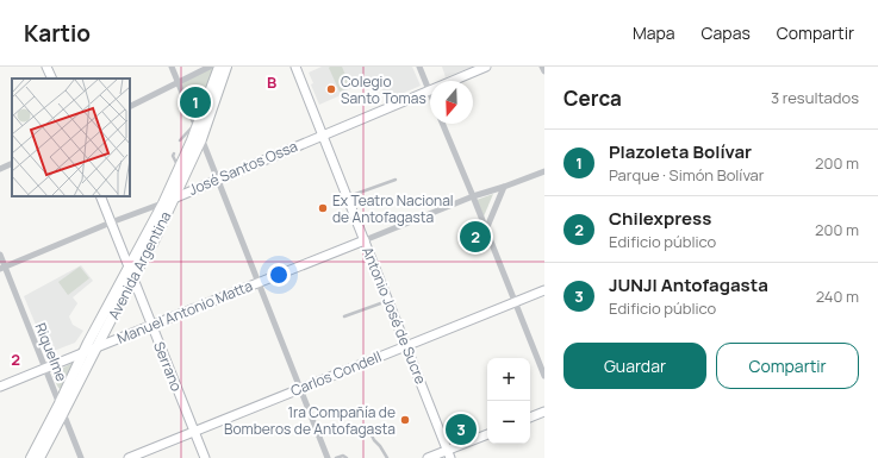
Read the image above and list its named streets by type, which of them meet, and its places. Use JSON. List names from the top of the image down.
{
  "streets": {
    "main road": ["Avenida Argentina"],
    "street": [
      "José Santos Ossa",
      "Manuel Antonio Matta",
      "Antonio José de Sucre",
      "Riquelme",
      "Serrano",
      "Carlos Condell"
    ]
  },
  "crossings": [
    ["José Santos Ossa", "Avenida Argentina"],
    ["José Santos Ossa", "Antonio José de Sucre"],
    ["José Santos Ossa", "Riquelme"],
    ["José Santos Ossa", "Serrano"],
    ["Avenida Argentina", "Manuel Antonio Matta"],
    ["Avenida Argentina", "Riquelme"],
    ["Avenida Argentina", "Serrano"],
    ["Manuel Antonio Matta", "Antonio José de Sucre"],
    ["Manuel Antonio Matta", "Riquelme"],
    ["Manuel Antonio Matta", "Serrano"],
    ["Antonio José de Sucre", "Carlos Condell"],
    ["Serrano", "Carlos Condell"]
  ],
  "places": ["Colegio Santo Tomas", "Ex Teatro Nacional de Antofagasta", "1ra Compañía de Bomberos de Antofagasta"],
  "north": "bottom",
  "page": {
    "header": "Kartio",
    "nav": ["Mapa", "Capas", "Compartir"],
    "heading": ["Cerca", "3 resultados"],
    "pins": ["1", "2", "3"],
    "list": [
      {
        "mark": "1",
        "name": "Plazoleta Bolívar",
        "note": "Parque · Simón Bolívar",
        "value": "200 m"
      },
      {
        "mark": "2",
        "name": "Chilexpress",
        "note": "Edificio público",
        "value": "200 m"
      },
      {
        "mark": "3",
        "name": "JUNJI Antofagasta",
        "note": "Edificio público",
        "value": "240 m"
      }
    ],
    "buttons": ["Guardar", "Compartir"],
    "map_buttons": ["+", "−"]
  },
  "grid": {
    "columns": ["B"],
    "rows": ["2"]
  }
}
